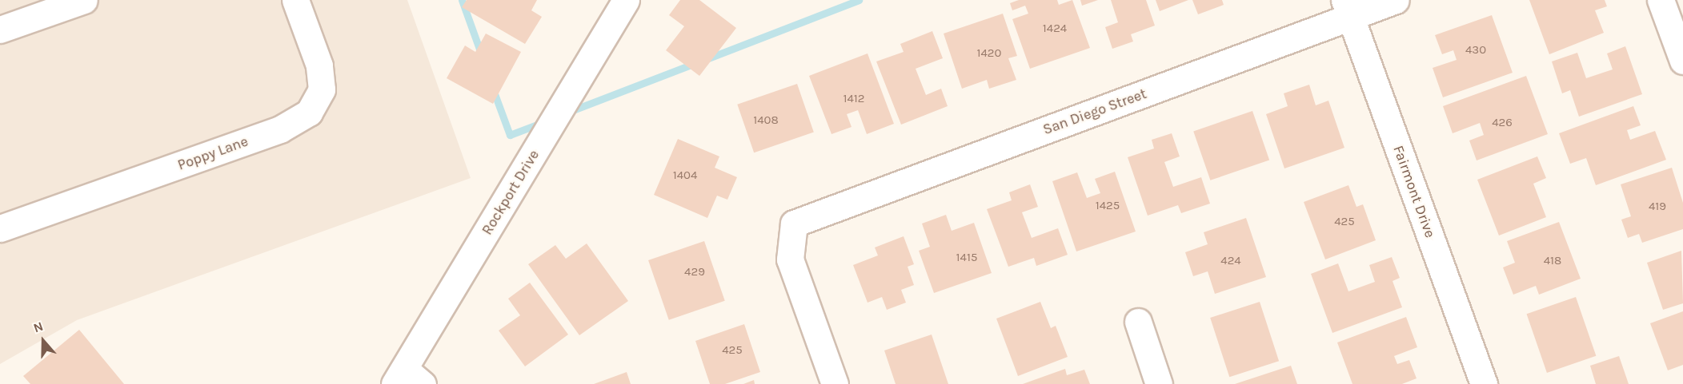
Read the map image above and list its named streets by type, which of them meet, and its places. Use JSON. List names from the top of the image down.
{
  "streets": {
    "street": [
      "San Diego Street",
      "Poppy Lane",
      "Fairmont Drive",
      "Rockport Drive"
    ]
  },
  "crossings": [
    ["San Diego Street", "Fairmont Drive"]
  ],
  "house_numbers": [
    "1424",
    "430",
    "1420",
    "1412",
    "1408",
    "426",
    "1404",
    "1425",
    "419",
    "425",
    "1415",
    "424",
    "418",
    "429",
    "425"
  ],
  "north": "top"
}
